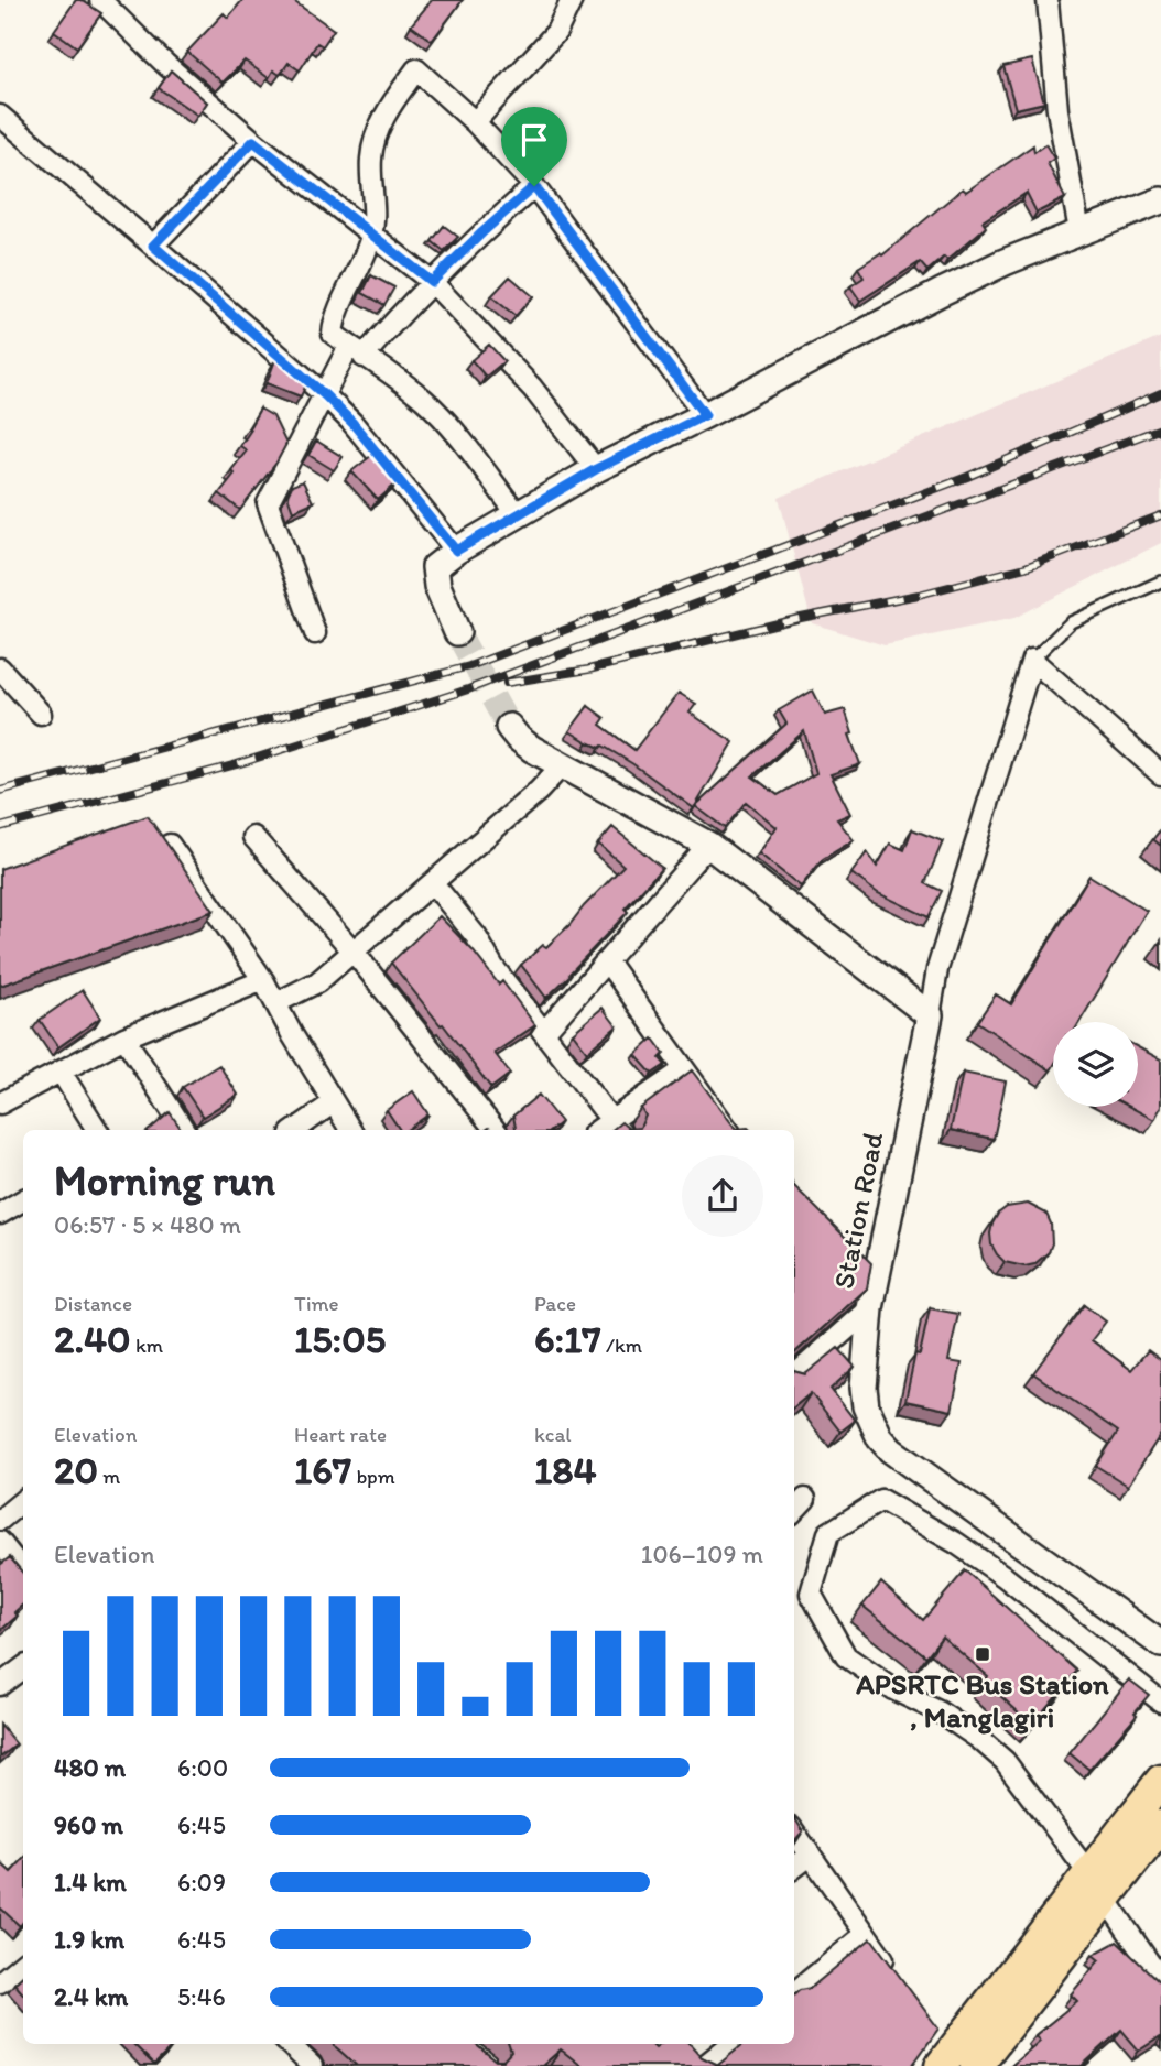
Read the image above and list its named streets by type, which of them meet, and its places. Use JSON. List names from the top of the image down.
{
  "streets": {
    "street": ["Station Road"]
  },
  "places": {
    "transit": ["APSRTC Bus Station , Manglagiri"]
  },
  "page": {
    "heading": ["Morning run", "06:57 · 5 × 480 m"],
    "stats": [
      ["Distance", "2.40 km"],
      ["Time", "15:05"],
      ["Pace", "6:17 /km"],
      ["Elevation", "20 m"],
      ["Heart rate", "167 bpm"],
      ["kcal", "184"]
    ],
    "chart": ["Elevation", "106–109 m"],
    "list": [
      {
        "name": "480 m",
        "note": "6:00"
      },
      {
        "name": "960 m",
        "note": "6:45"
      },
      {
        "name": "1.4 km",
        "note": "6:09"
      },
      {
        "name": "1.9 km",
        "note": "6:45"
      },
      {
        "name": "2.4 km",
        "note": "5:46"
      }
    ]
  }
}
